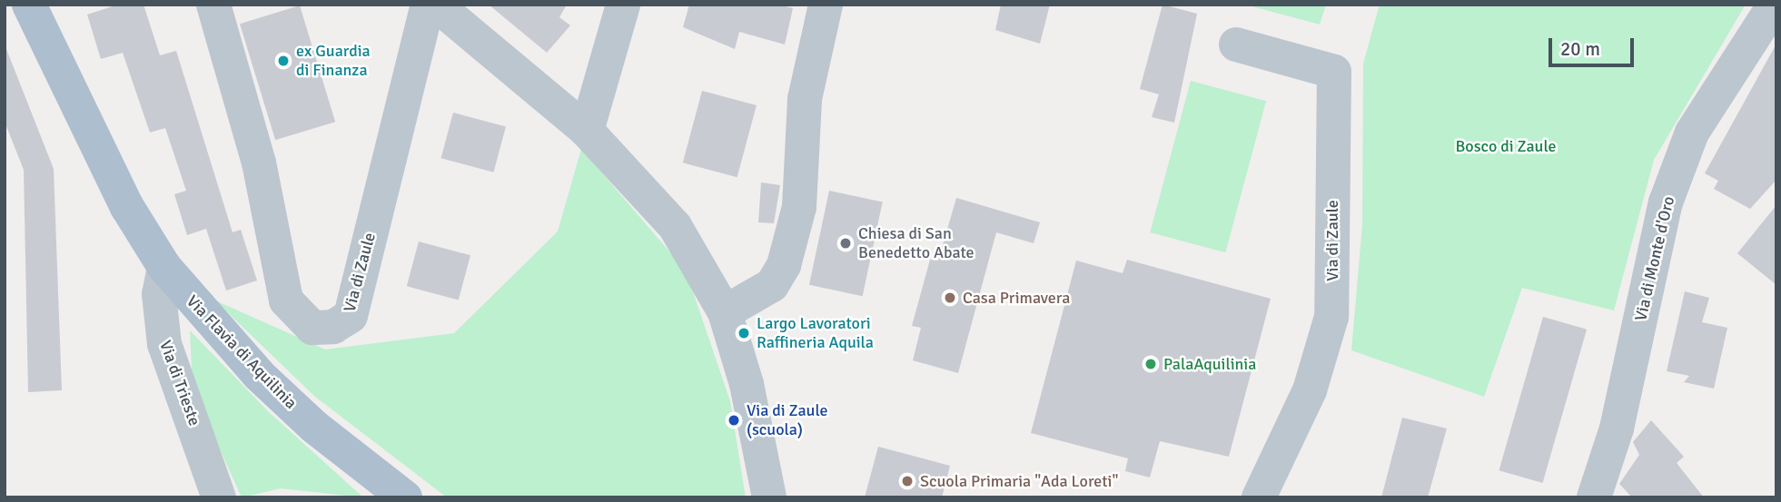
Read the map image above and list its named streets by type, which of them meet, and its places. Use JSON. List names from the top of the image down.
{
  "streets": {
    "main road": ["Via Flavia di Aquilinia"],
    "street": ["Via di Zaule", "Via di Monte d'Oro", "Via di Trieste"]
  },
  "crossings": [
    ["Via Flavia di Aquilinia", "Via di Trieste"]
  ],
  "parks": ["Bosco di Zaule"],
  "places": [
    "ex Guardia di Finanza",
    "Chiesa di San Benedetto Abate",
    "Casa Primavera",
    "Largo Lavoratori Raffineria Aquila",
    "PalaAquilinia",
    "Via di Zaule (scuola)",
    "Scuola Primaria \"Ada Loreti\""
  ],
  "scale_bar": "20 m"
}
